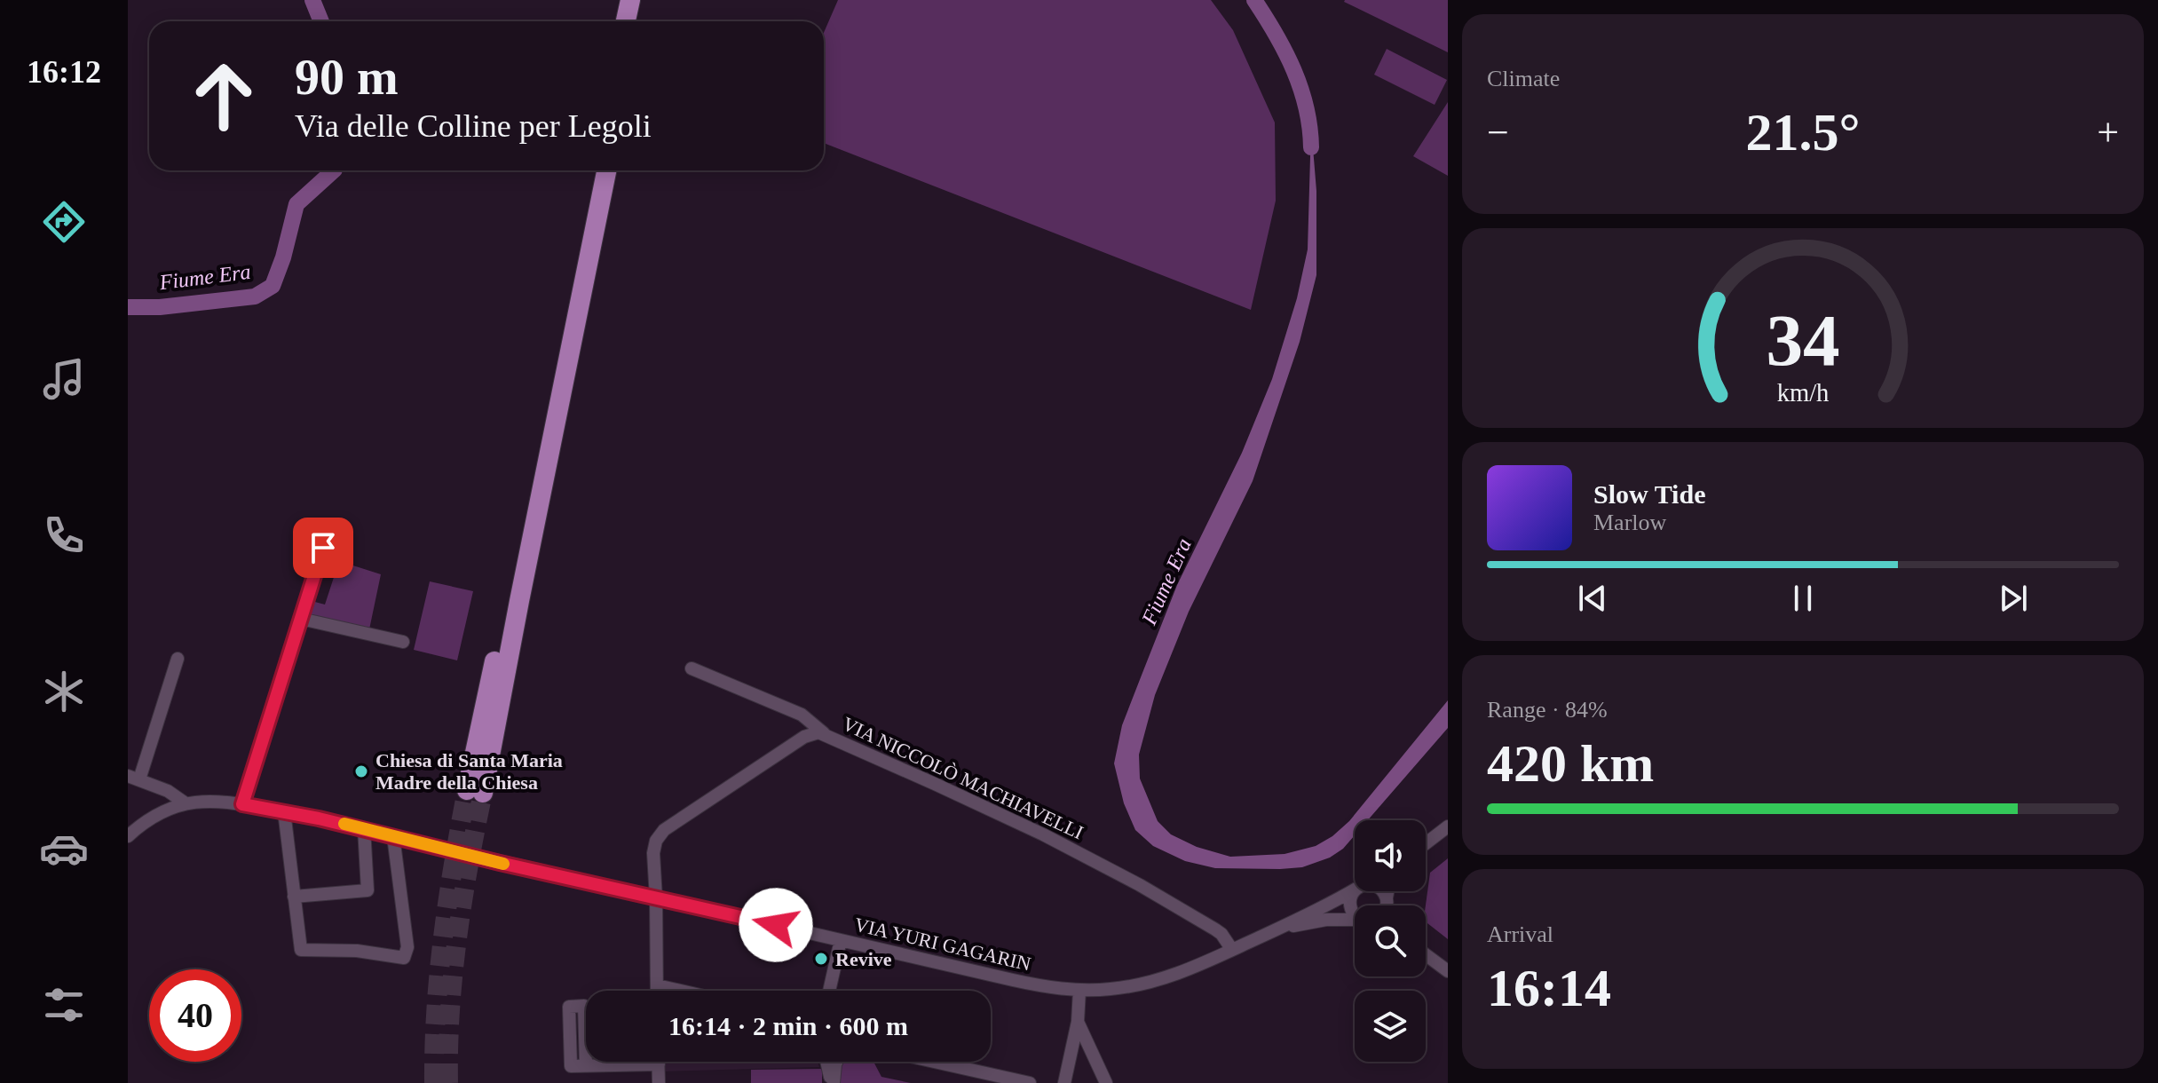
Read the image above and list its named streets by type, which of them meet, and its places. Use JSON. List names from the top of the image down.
{
  "streets": {
    "street": ["VIA NICCOLÒ MACHIAVELLI", "VIA YURI GAGARIN"]
  },
  "crossings": [
    ["VIA NICCOLÒ MACHIAVELLI", "VIA YURI GAGARIN"]
  ],
  "water": ["Fiume Era"],
  "places": ["Chiesa di Santa Maria Madre della Chiesa", "Revive"],
  "page": {
    "tabs": "16:12",
    "tile": [
      "Climate",
      ["Range · 84%", "420 km"],
      ["Arrival", "16:14"]
    ],
    "turn": ["90 m", "Via delle Colline per Legoli"],
    "heat": ["−", "21.5°", "+"],
    "song": ["Slow Tide", "Marlow"],
    "limit": "40",
    "trip": "16:14 · 2 min · 600 m",
    "gauge": ["34", "km/h"]
  }
}
